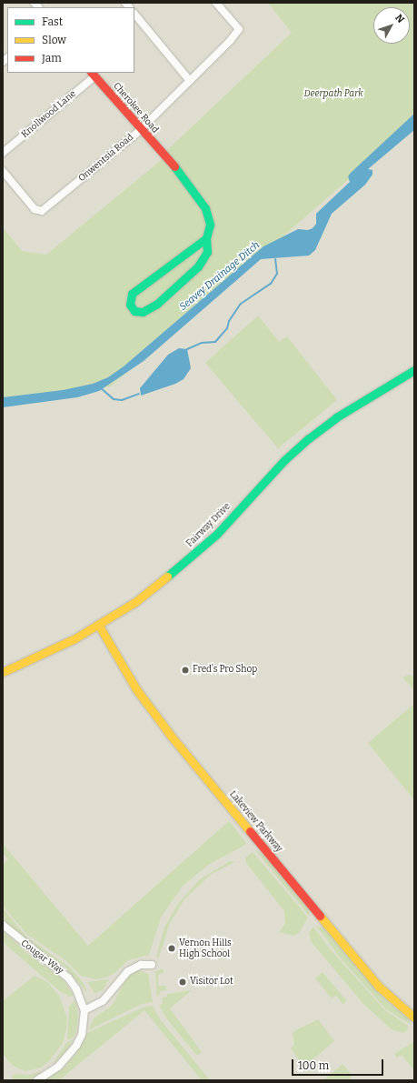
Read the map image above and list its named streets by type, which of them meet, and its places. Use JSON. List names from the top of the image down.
{
  "streets": {
    "street": [
      "Cherokee Road",
      "Knollwood Lane",
      "Onwentsia Road",
      "Fairway Drive",
      "Lakeview Parkway",
      "Cougar Way"
    ]
  },
  "crossings": [
    ["Cherokee Road", "Knollwood Lane"],
    ["Cherokee Road", "Onwentsia Road"],
    ["Fairway Drive", "Lakeview Parkway"]
  ],
  "water": ["Seavey Drainage Ditch"],
  "parks": ["Deerpath Park"],
  "places": ["Fred's Pro Shop", "Vernon Hills High School", "Visitor Lot"],
  "legend": ["Fast", "Slow", "Jam"],
  "scale_bar": "100 m",
  "north": "top right"
}
